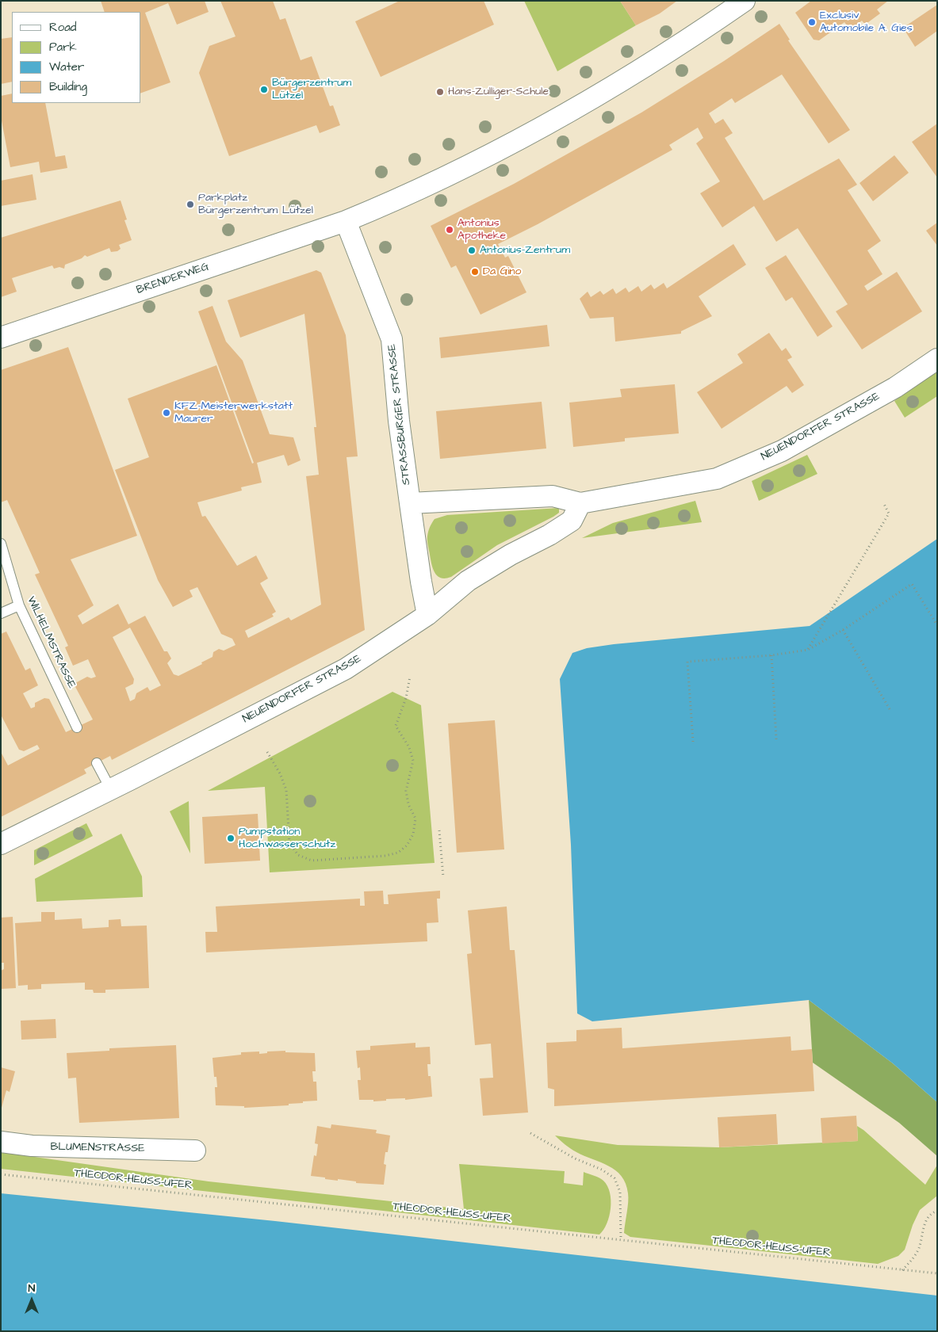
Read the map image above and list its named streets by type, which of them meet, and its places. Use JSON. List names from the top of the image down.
{
  "streets": {
    "street": [
      "BRENDERWEG",
      "STRASSBURGER STRASSE",
      "NEUENDORFER STRASSE",
      "BLUMENSTRASSE"
    ],
    "lane": ["WILHELMSTRASSE"],
    "path": ["THEODOR-HEUSS-UFER"]
  },
  "crossings": [
    ["BRENDERWEG", "STRASSBURGER STRASSE"],
    ["STRASSBURGER STRASSE", "NEUENDORFER STRASSE"]
  ],
  "places": [
    "Exclusiv Automobile A. Gies",
    "Bürgerzentrum Lützel",
    "Hans-Zulliger-Schule",
    "Parkplatz Bürgerzentrum Lützel",
    "Antonius Apotheke",
    "Antonius-Zentrum",
    "Da Gino",
    "KFZ-Meisterwerkstatt Maurer",
    "Pumpstation Hochwasserschutz"
  ],
  "legend": [
    "Road",
    "Park",
    "Water",
    "Building"
  ],
  "north": "top"
}
